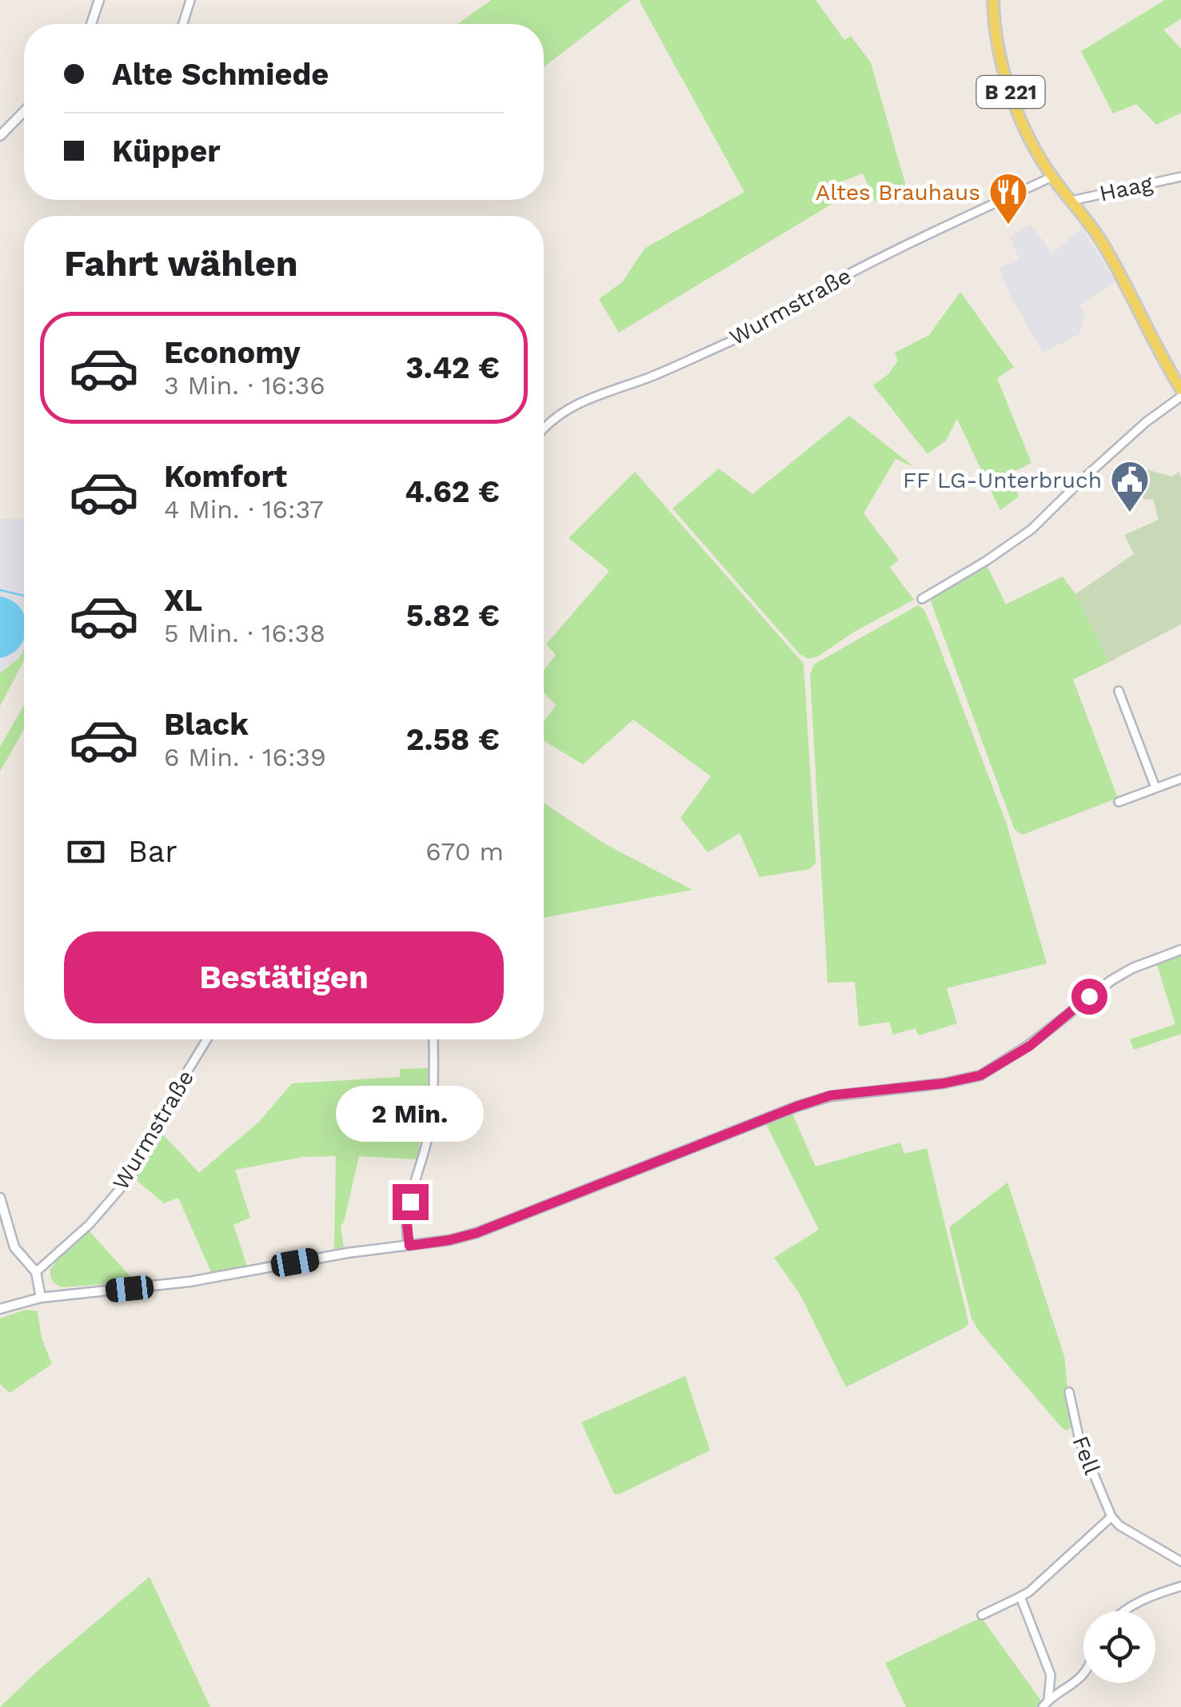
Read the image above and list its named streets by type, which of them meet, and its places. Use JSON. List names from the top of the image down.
{
  "streets": {
    "main road": ["B 221"],
    "street": ["Haag", "Wurmstraße", "Fell"]
  },
  "crossings": [
    ["B 221", "Haag"],
    ["B 221", "Wurmstraße"]
  ],
  "places": {
    "restaurant": ["Altes Brauhaus"],
    "public building": ["FF LG-Unterbruch"]
  },
  "page": {
    "banner": ["Alte Schmiede", "Küpper"],
    "heading": "Fahrt wählen",
    "list": [
      {
        "name": "Economy",
        "note": "3 Min. · 16:36",
        "value": "3.42 €"
      },
      {
        "name": "Komfort",
        "note": "4 Min. · 16:37",
        "value": "4.62 €"
      },
      {
        "name": "XL",
        "note": "5 Min. · 16:38",
        "value": "5.82 €"
      },
      {
        "name": "Black",
        "note": "6 Min. · 16:39",
        "value": "2.58 €"
      }
    ],
    "pay": ["Bar", "670 m"],
    "buttons": "Bestätigen",
    "bubble": "2 Min."
  }
}
